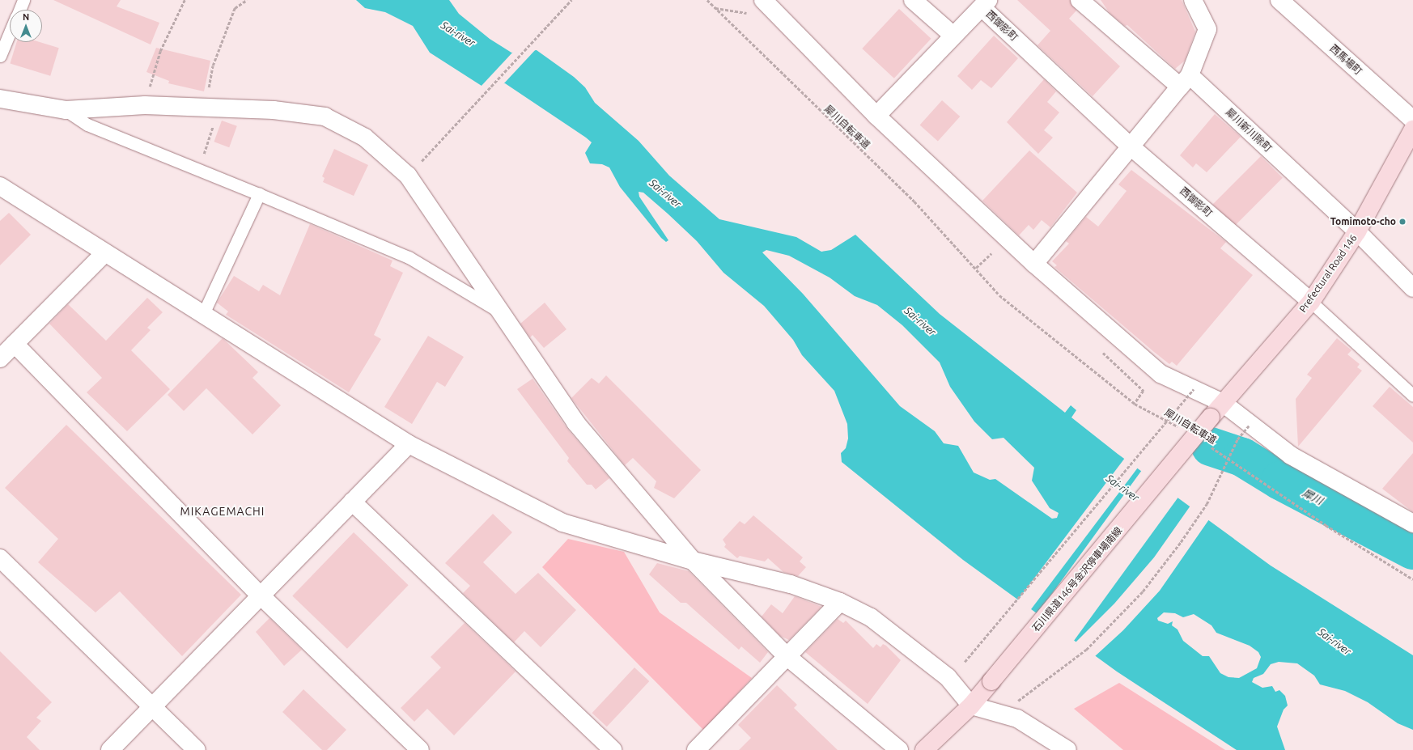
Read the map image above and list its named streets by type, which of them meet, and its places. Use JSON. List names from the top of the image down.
{
  "streets": {
    "main road": ["Prefectural Road 146", "石川県道146号金沢停車場南線"],
    "street": ["西御影町", "西馬場町", "犀川新川除町"],
    "path": ["犀川自転車道"]
  },
  "crossings": [
    ["西御影町", "Prefectural Road 146"],
    ["犀川新川除町", "Prefectural Road 146"],
    ["Prefectural Road 146", "石川県道146号金沢停車場南線"]
  ],
  "districts": ["MIKAGEMACHI"],
  "water": ["Sai-river", "犀川"],
  "places": ["Tomimoto-cho"],
  "north": "top"
}
